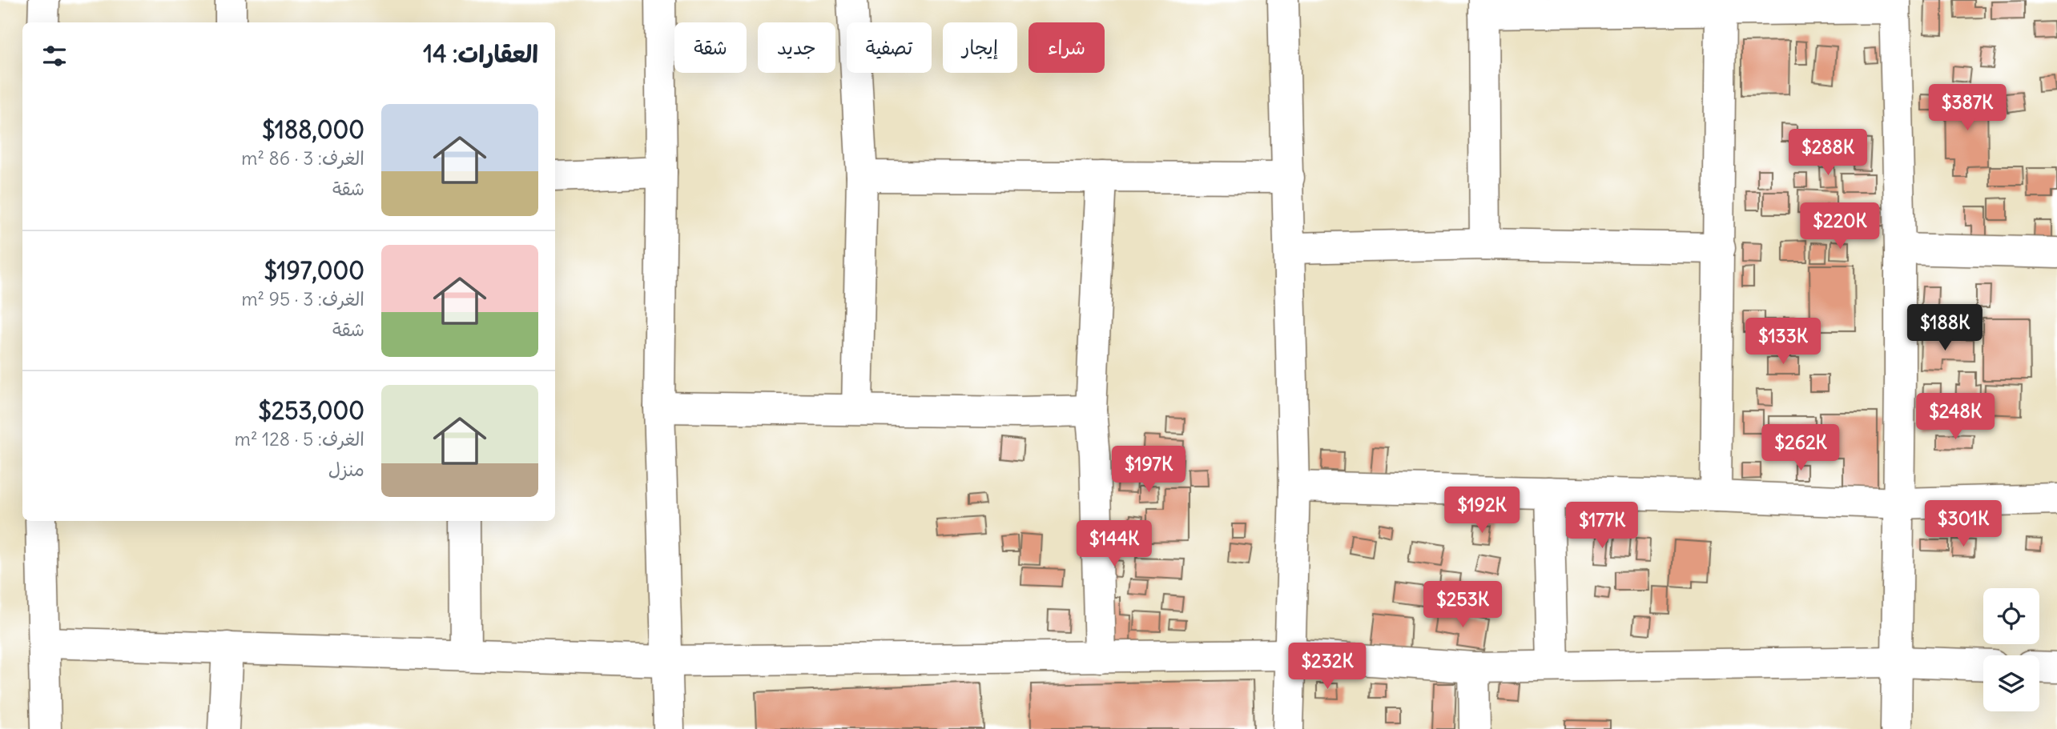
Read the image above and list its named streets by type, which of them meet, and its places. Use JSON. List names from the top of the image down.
{
  "page": {
    "chip": [
      "شراء",
      "إيجار",
      "تصفية",
      "جديد",
      "شقة"
    ],
    "heading": "العقارات: 14",
    "price": [
      "$387K",
      "$288K",
      "$220K",
      "$188K",
      "$133K",
      "$248K",
      "$262K",
      "$197K",
      "$192K",
      "$301K",
      "$177K",
      "$144K",
      "$253K",
      "$232K"
    ],
    "list": [
      {
        "name": "$188,000",
        "note": "الغرف: 3 · 86 m² · شقة"
      },
      {
        "name": "$197,000",
        "note": "الغرف: 3 · 95 m² · شقة"
      },
      {
        "name": "$253,000",
        "note": "الغرف: 5 · 128 m² · منزل"
      }
    ]
  }
}
